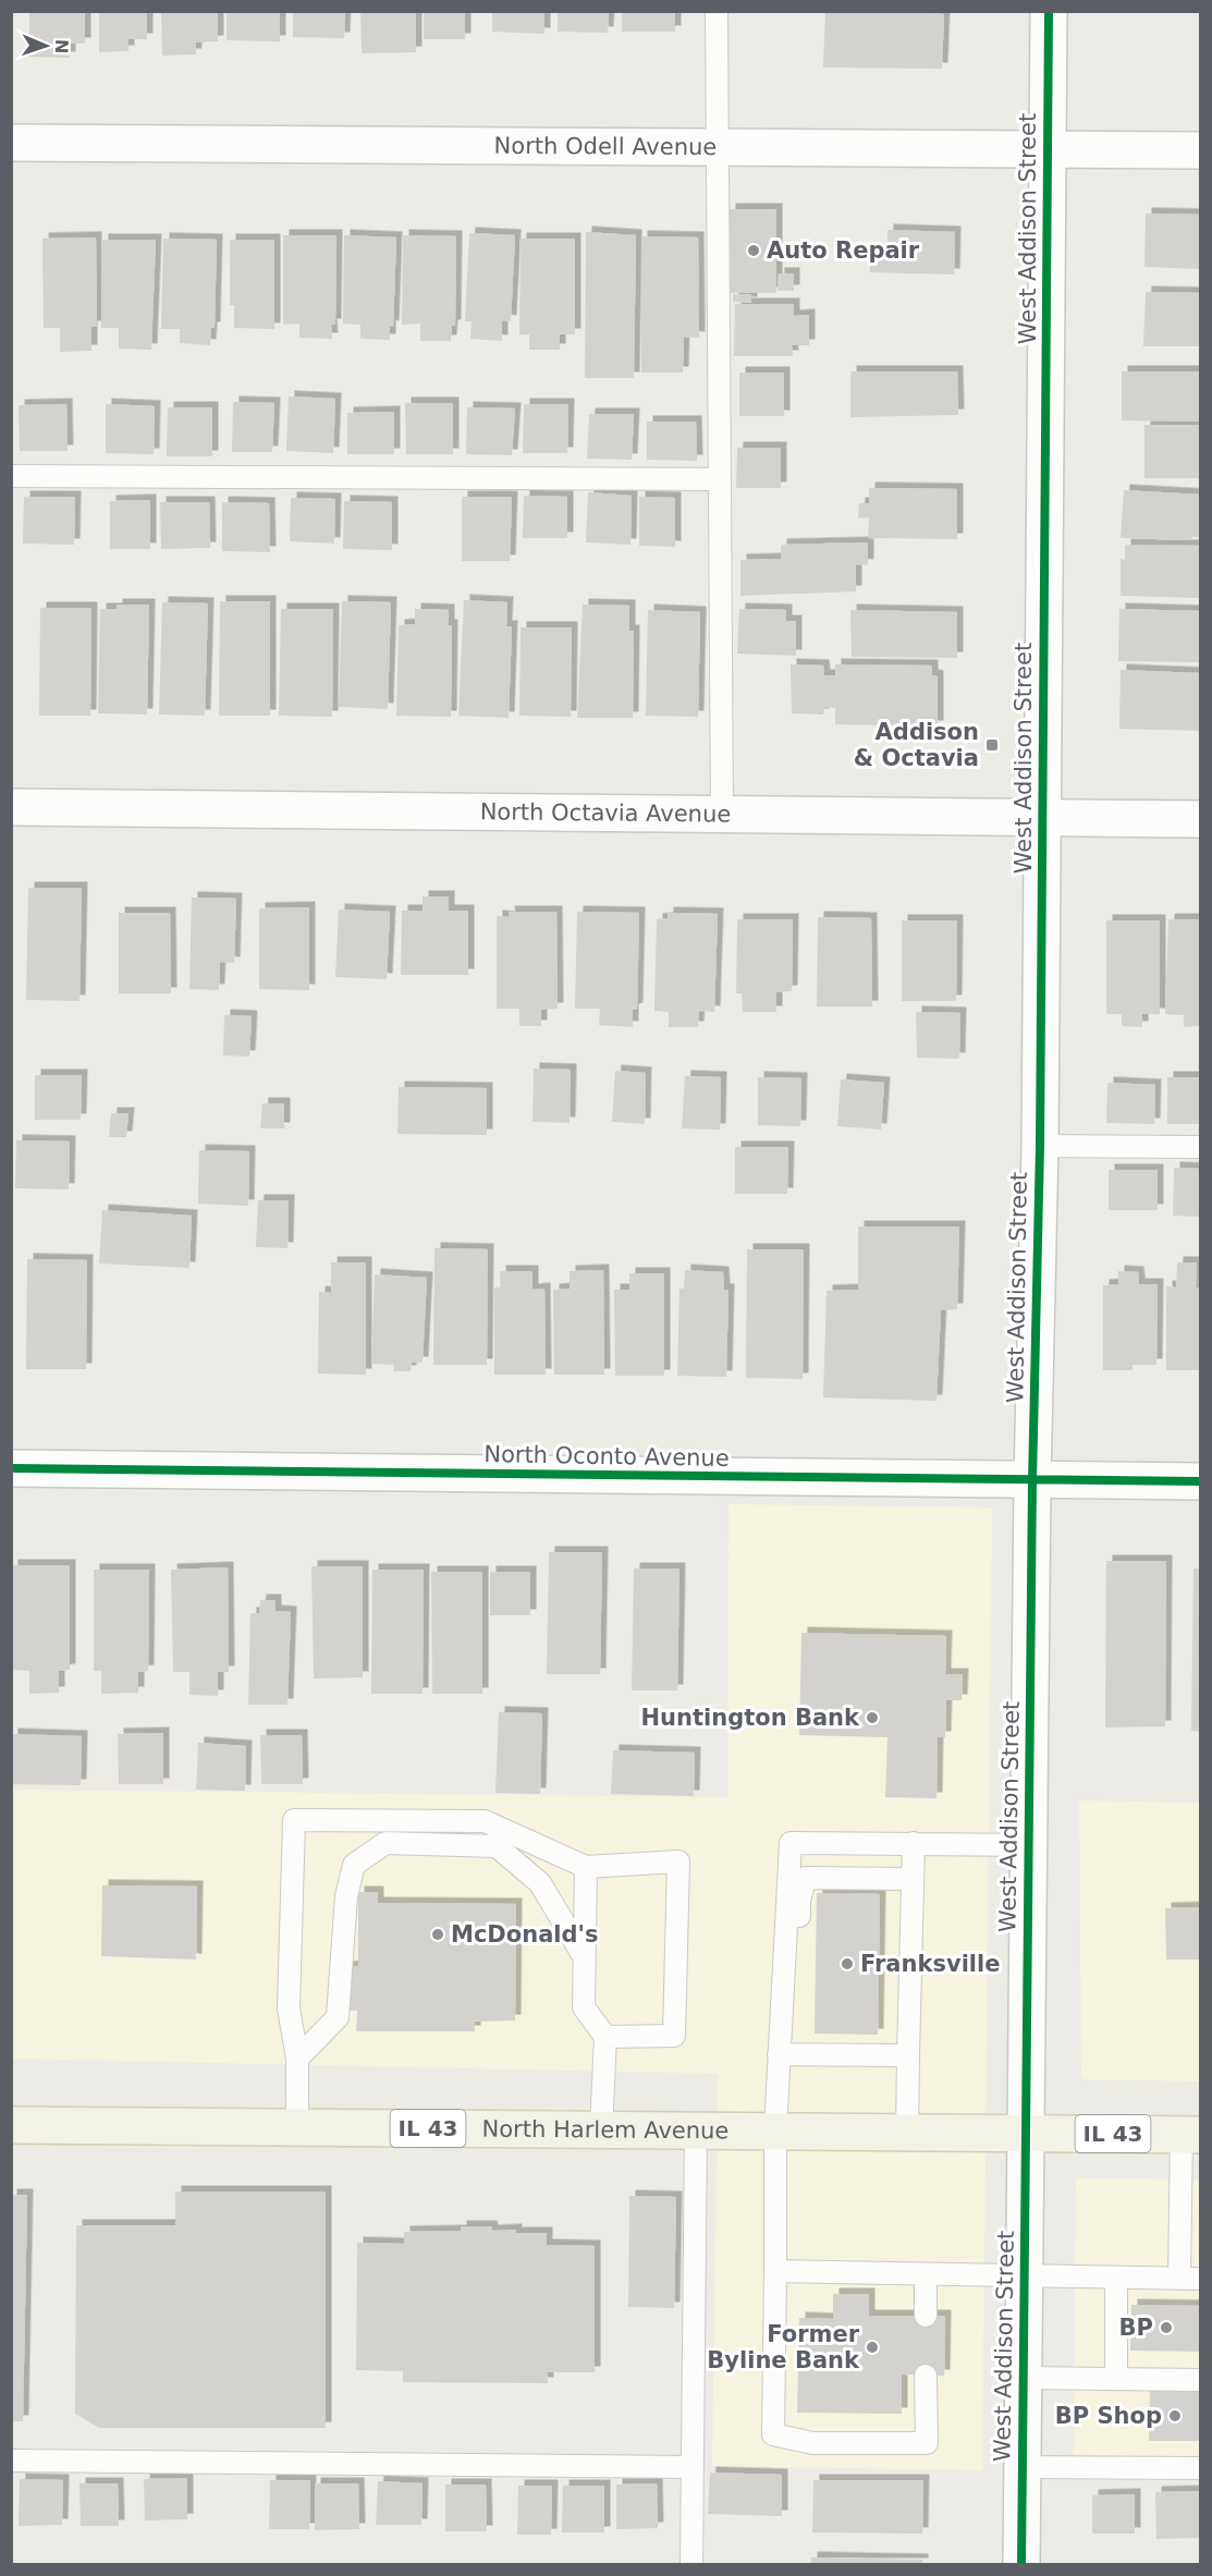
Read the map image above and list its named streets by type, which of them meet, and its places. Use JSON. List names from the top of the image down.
{
  "streets": {
    "main road": ["IL 43", "North Harlem Avenue"],
    "street": [
      "North Odell Avenue",
      "West Addison Street",
      "North Octavia Avenue",
      "North Oconto Avenue"
    ]
  },
  "crossings": [
    ["North Odell Avenue", "West Addison Street"],
    ["West Addison Street", "North Octavia Avenue"],
    ["West Addison Street", "North Oconto Avenue"],
    ["West Addison Street", "North Harlem Avenue"]
  ],
  "places": {
    "other": [
      "Auto Repair",
      "Huntington Bank",
      "McDonald's",
      "Franksville",
      "BP",
      "Former Byline Bank",
      "BP Shop"
    ],
    "transit": ["Addison & Octavia"]
  },
  "north": "right"
}
